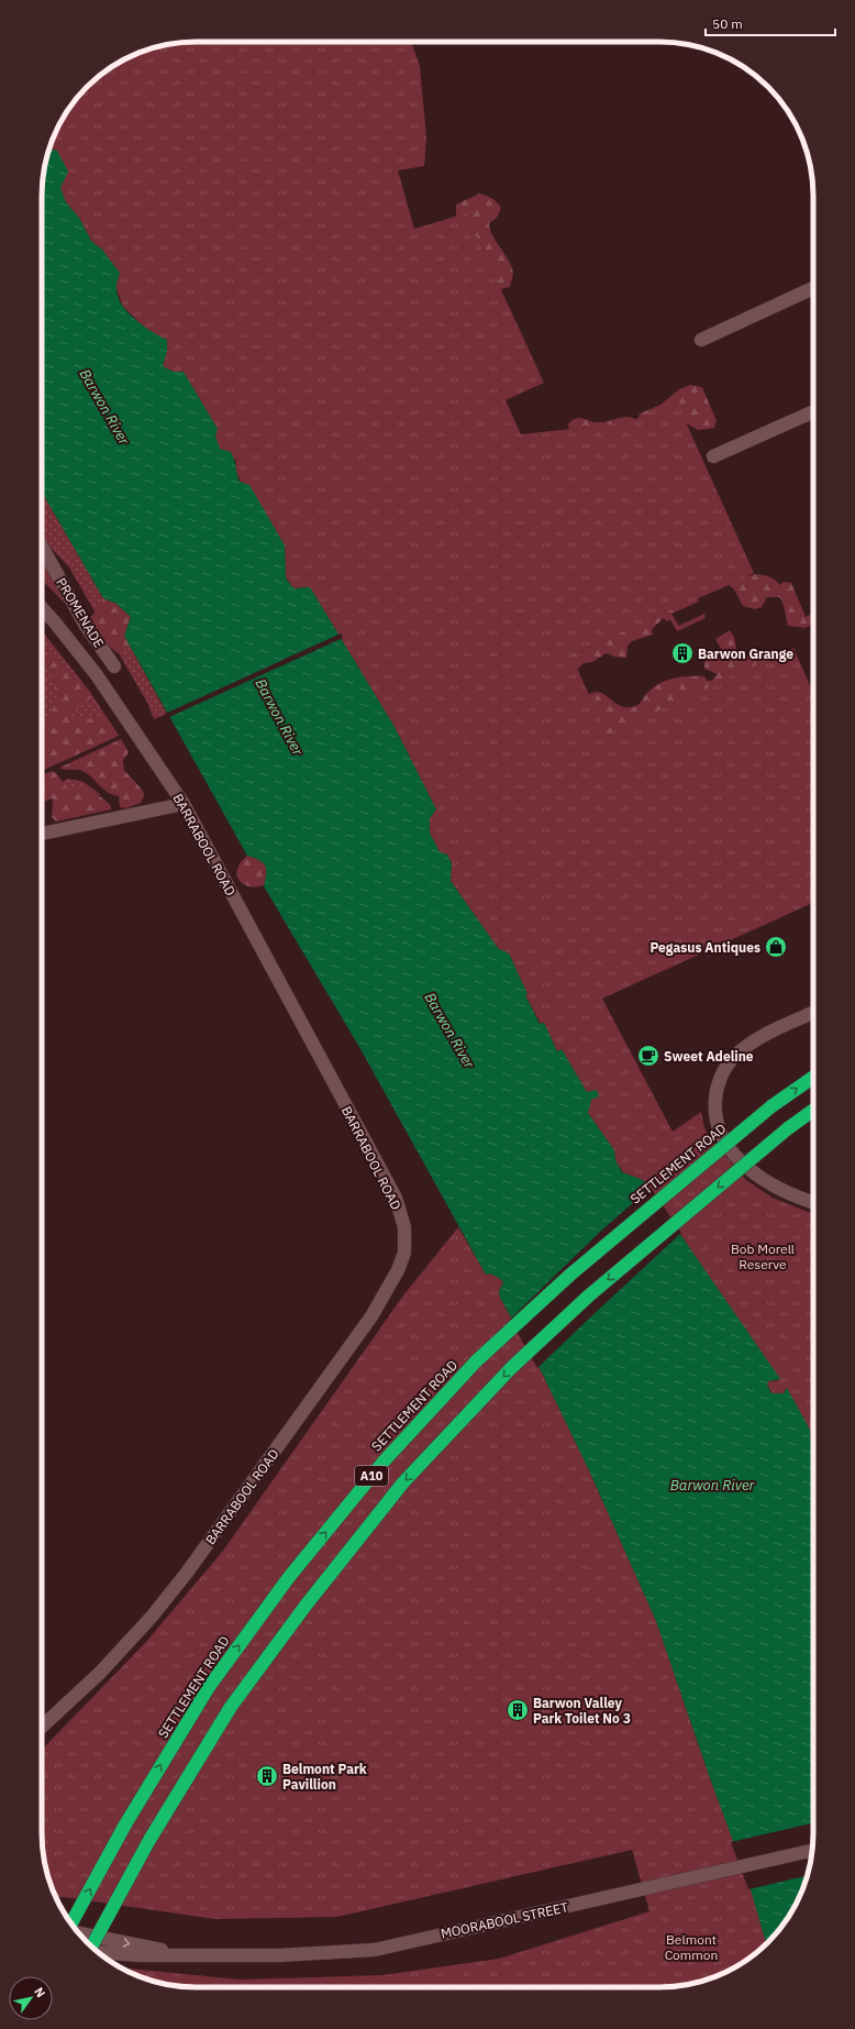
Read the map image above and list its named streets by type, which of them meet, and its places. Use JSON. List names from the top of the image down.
{
  "streets": {
    "highway": ["SETTLEMENT ROAD", "A10"],
    "street": ["PROMENADE", "BARRABOOL ROAD", "MOORABOOL STREET"]
  },
  "water": ["Barwon River"],
  "parks": ["Bob Morell Reserve", "Belmont Common"],
  "places": {
    "building": ["Barwon Grange", "Barwon Valley Park Toilet No 3", "Belmont Park Pavillion"],
    "shop": ["Pegasus Antiques"],
    "cafe": ["Sweet Adeline"]
  },
  "scale_bar": "50 m",
  "north": "top right"
}
